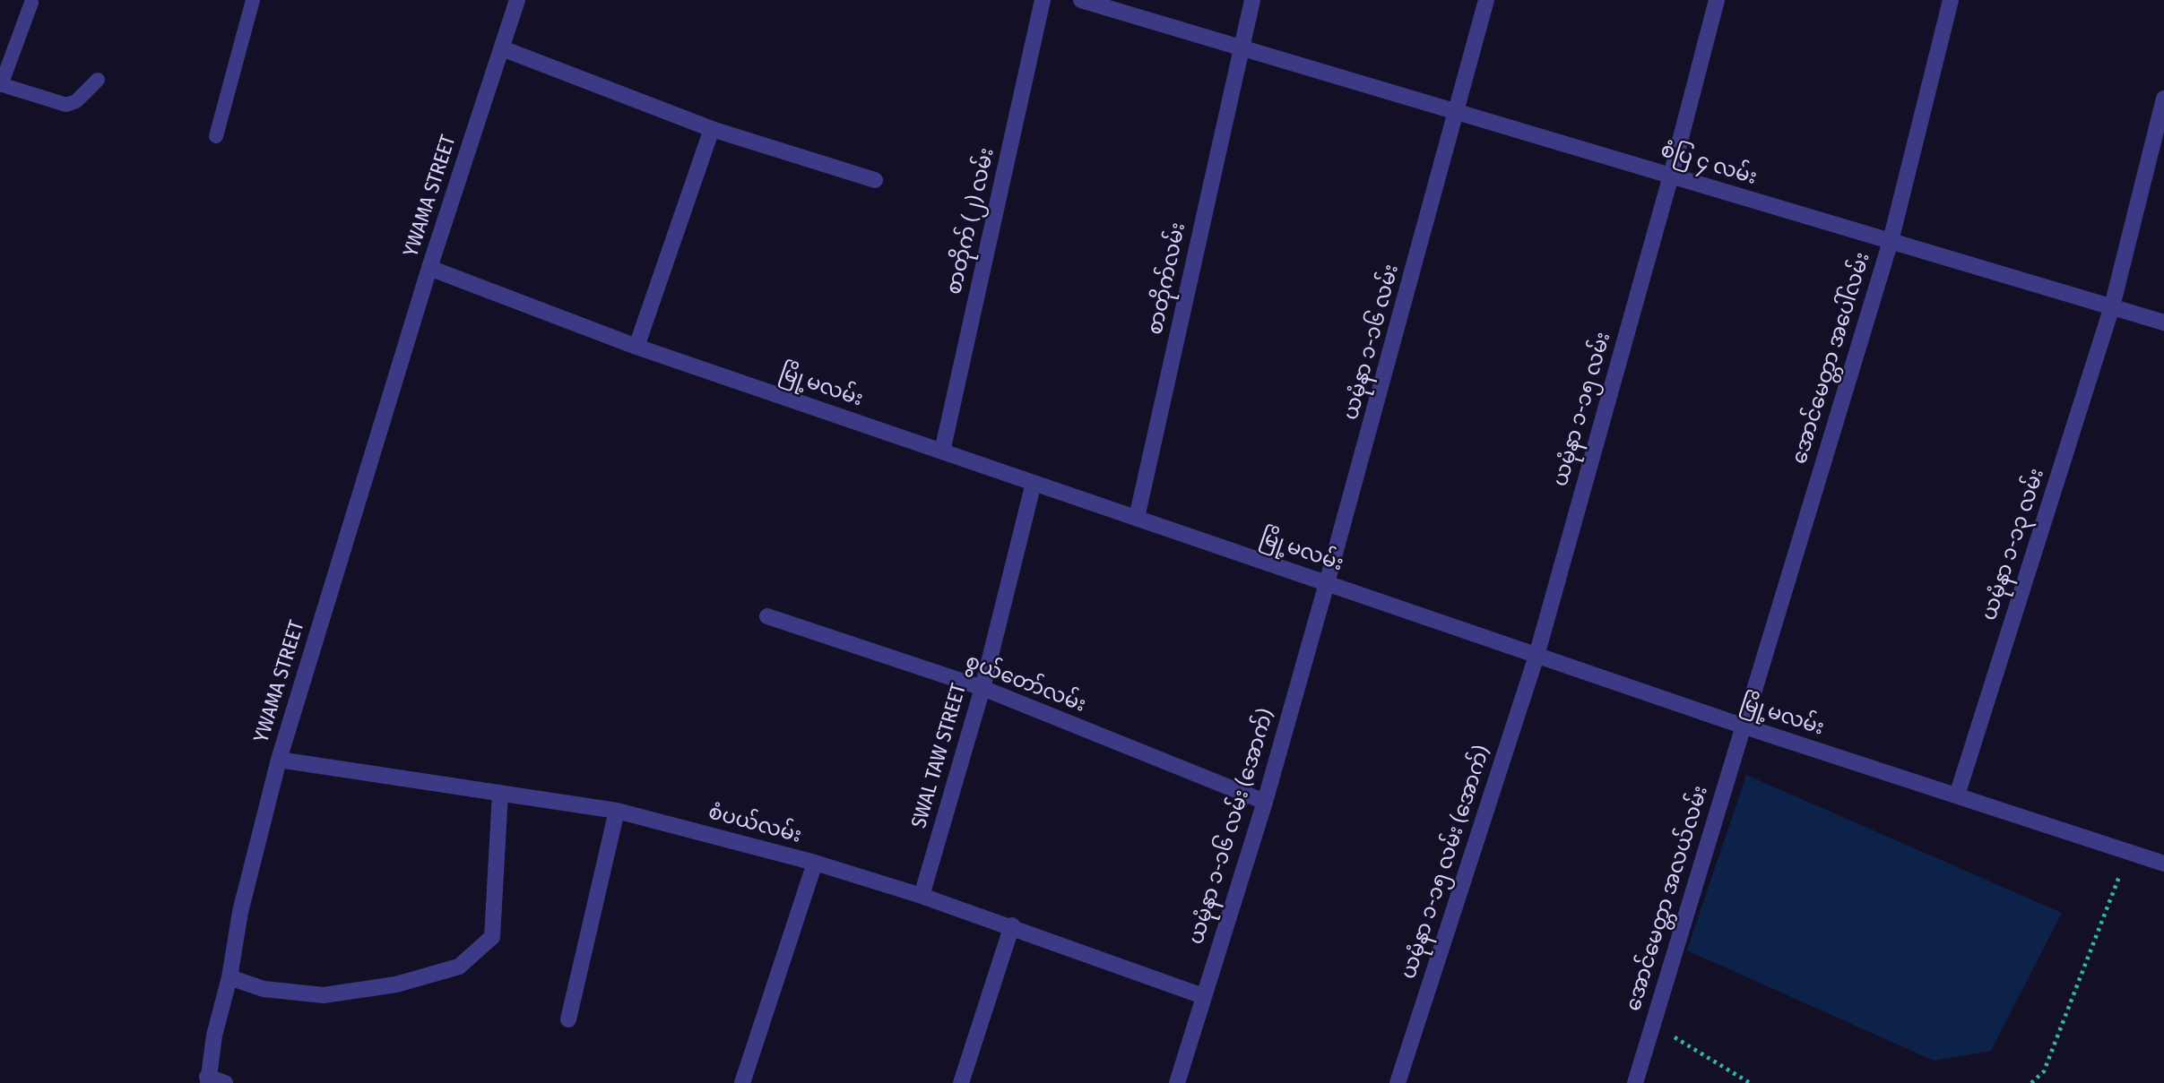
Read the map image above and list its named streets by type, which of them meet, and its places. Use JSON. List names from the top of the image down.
{
  "streets": {
    "street": [
      "စံပြ ၄ လမ်း",
      "YWAMA STREET",
      "စာတိုက် (၂) လမ်း",
      "စာတိုက်လမ်း",
      "ယမုံနာ ၁-၁၆ လမ်း",
      "အောင်မေတ္တာ အပေါ်လမ်း",
      "မြို့မလမ်း",
      "ယမုံနာ ၁-၁၅ လမ်း",
      "ယမုံနာ ၁-၁၃ လမ်း",
      "စွယ်တော်လမ်း",
      "SWAL TAW STREET",
      "စံပယ်လမ်း",
      "ယမုံနာ ၁-၁၆ လမ်း (အောက်)",
      "ယမုံနာ ၁-၁၅ လမ်း (အောက်)",
      "အောင်မေတ္တာ အလယ်လမ်း"
    ]
  },
  "crossings": [
    ["စံပြ ၄ လမ်း", "စာတိုက်လမ်း"],
    ["စံပြ ၄ လမ်း", "ယမုံနာ ၁-၁၆ လမ်း"],
    ["စံပြ ၄ လမ်း", "အောင်မေတ္တာ အပေါ်လမ်း"],
    ["စံပြ ၄ လမ်း", "ယမုံနာ ၁-၁၅ လမ်း"],
    ["စံပြ ၄ လမ်း", "ယမုံနာ ၁-၁၃ လမ်း"],
    ["YWAMA STREET", "မြို့မလမ်း"],
    ["YWAMA STREET", "စံပယ်လမ်း"],
    ["စာတိုက် (၂) လမ်း", "မြို့မလမ်း"],
    ["စာတိုက်လမ်း", "မြို့မလမ်း"],
    ["ယမုံနာ ၁-၁၆ လမ်း", "မြို့မလမ်း"],
    ["ယမုံနာ ၁-၁၆ လမ်း", "ယမုံနာ ၁-၁၆ လမ်း (အောက်)"],
    ["အောင်မေတ္တာ အပေါ်လမ်း", "မြို့မလမ်း"],
    ["အောင်မေတ္တာ အပေါ်လမ်း", "အောင်မေတ္တာ အလယ်လမ်း"],
    ["မြို့မလမ်း", "ယမုံနာ ၁-၁၅ လမ်း"],
    ["မြို့မလမ်း", "ယမုံနာ ၁-၁၃ လမ်း"],
    ["မြို့မလမ်း", "SWAL TAW STREET"],
    ["မြို့မလမ်း", "ယမုံနာ ၁-၁၆ လမ်း (အောက်)"],
    ["မြို့မလမ်း", "ယမုံနာ ၁-၁၅ လမ်း (အောက်)"],
    ["မြို့မလမ်း", "အောင်မေတ္တာ အလယ်လမ်း"],
    ["ယမုံနာ ၁-၁၅ လမ်း", "ယမုံနာ ၁-၁၅ လမ်း (အောက်)"],
    ["စွယ်တော်လမ်း", "SWAL TAW STREET"],
    ["စွယ်တော်လမ်း", "ယမုံနာ ၁-၁၆ လမ်း (အောက်)"],
    ["SWAL TAW STREET", "စံပယ်လမ်း"],
    ["စံပယ်လမ်း", "ယမုံနာ ၁-၁၆ လမ်း (အောက်)"]
  ]
}
